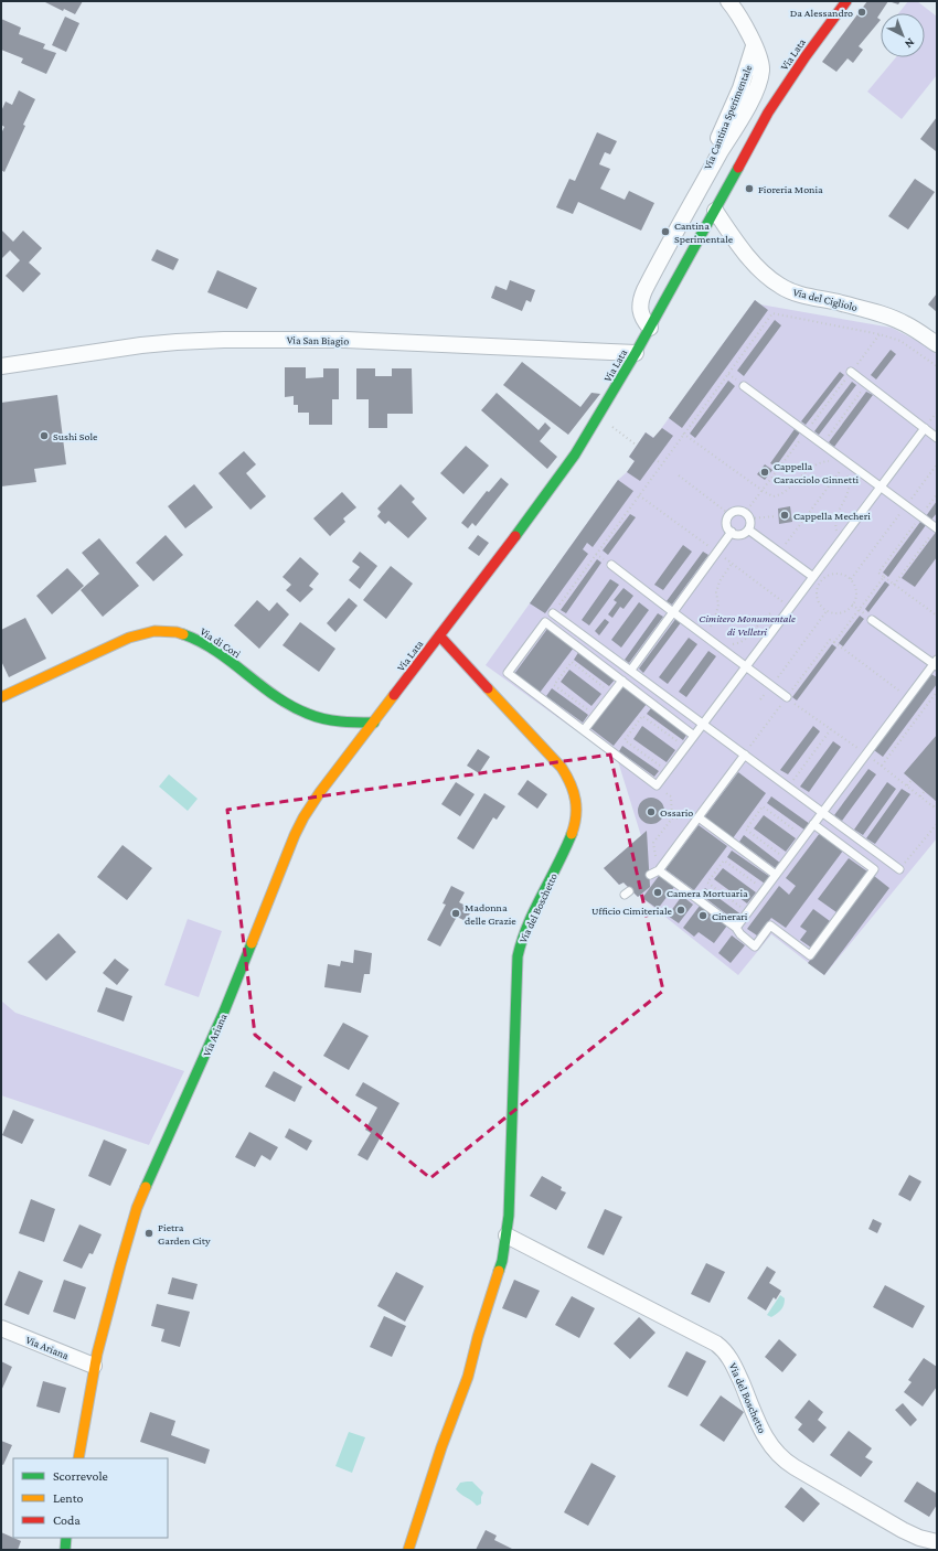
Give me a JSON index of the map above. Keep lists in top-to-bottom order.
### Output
{
  "streets": {
    "main road": [
      "Via Lata",
      "Via di Cori",
      "Via del Boschetto",
      "Via Ariana"
    ],
    "street": ["Via Cantina Sperimentale", "Via del Cigliolo", "Via San Biagio"]
  },
  "crossings": [
    ["Via Lata", "Via Cantina Sperimentale"],
    ["Via Lata", "Via del Cigliolo"],
    ["Via Lata", "Via San Biagio"],
    ["Via Lata", "Via di Cori"],
    ["Via Lata", "Via del Boschetto"],
    ["Via Lata", "Via Ariana"],
    ["Via di Cori", "Via Ariana"]
  ],
  "parks": ["Cimitero Monumentale di Velletri"],
  "places": [
    "Da Alessandro",
    "Fioreria Monia",
    "Cantina Sperimentale",
    "Sushi Sole",
    "Cappella Caracciolo Ginnetti",
    "Cappella Mecheri",
    "Ossario",
    "Camera Mortuaria",
    "Ufficio Cimiteriale",
    "Madonna delle Grazie",
    "Cinerari",
    "Pietra Garden City"
  ],
  "legend": ["Scorrevole", "Lento", "Coda"],
  "north": "bottom right"
}
